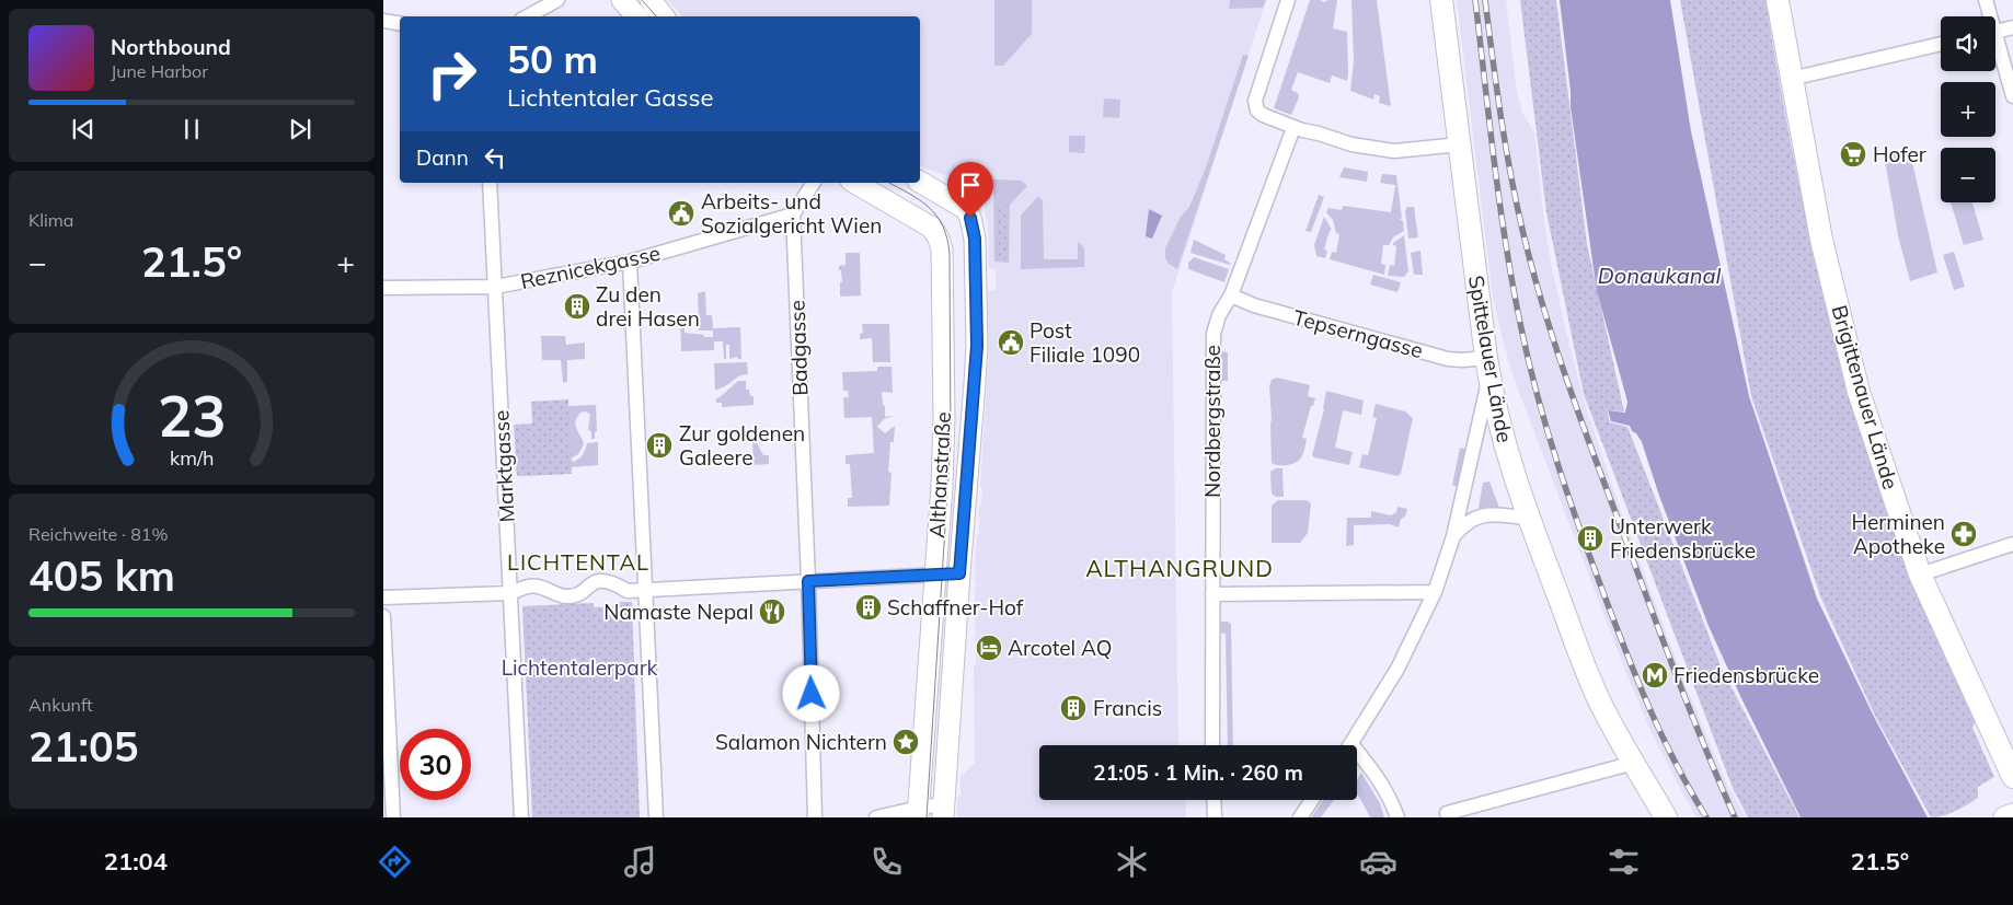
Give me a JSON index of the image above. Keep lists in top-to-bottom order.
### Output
{
  "streets": {
    "main road": ["Spittelauer Lände", "Brigittenauer Lände"],
    "street": [
      "Reznicekgasse",
      "Tepserngasse",
      "Badgasse",
      "Nordbergstraße",
      "Marktgasse",
      "Althanstraße"
    ]
  },
  "crossings": [
    ["Reznicekgasse", "Badgasse"],
    ["Reznicekgasse", "Marktgasse"],
    ["Tepserngasse", "Spittelauer Lände"],
    ["Tepserngasse", "Nordbergstraße"]
  ],
  "districts": ["LICHTENTAL", "ALTHANGRUND"],
  "water": ["Donaukanal"],
  "parks": ["Lichtentalerpark"],
  "places": {
    "supermarket": ["Hofer"],
    "public building": ["Arbeits- und Sozialgericht Wien", "Post Filiale 1090"],
    "building": [
      "Zu den drei Hasen",
      "Zur goldenen Galeere",
      "Unterwerk Friedensbrücke",
      "Schaffner-Hof",
      "Francis"
    ],
    "pharmacy": ["Herminen Apotheke"],
    "restaurant": ["Namaste Nepal"],
    "hotel": ["Arcotel AQ"],
    "metro station": ["Friedensbrücke"],
    "place": ["Salamon Nichtern"]
  },
  "page": {
    "map_buttons": ["+", "−"],
    "turn": ["50 m", "Lichtentaler Gasse"],
    "song": ["Northbound", "June Harbor"],
    "then": "Dann",
    "tile": [
      "Klima",
      ["Reichweite · 81%", "405 km"],
      ["Ankunft", "21:05"]
    ],
    "heat": ["−", "21.5°", "+"],
    "limit": "30",
    "trip": "21:05 · 1 Min. · 260 m",
    "tabs": ["21:04", "21.5°"],
    "gauge": ["23", "km/h"]
  }
}
